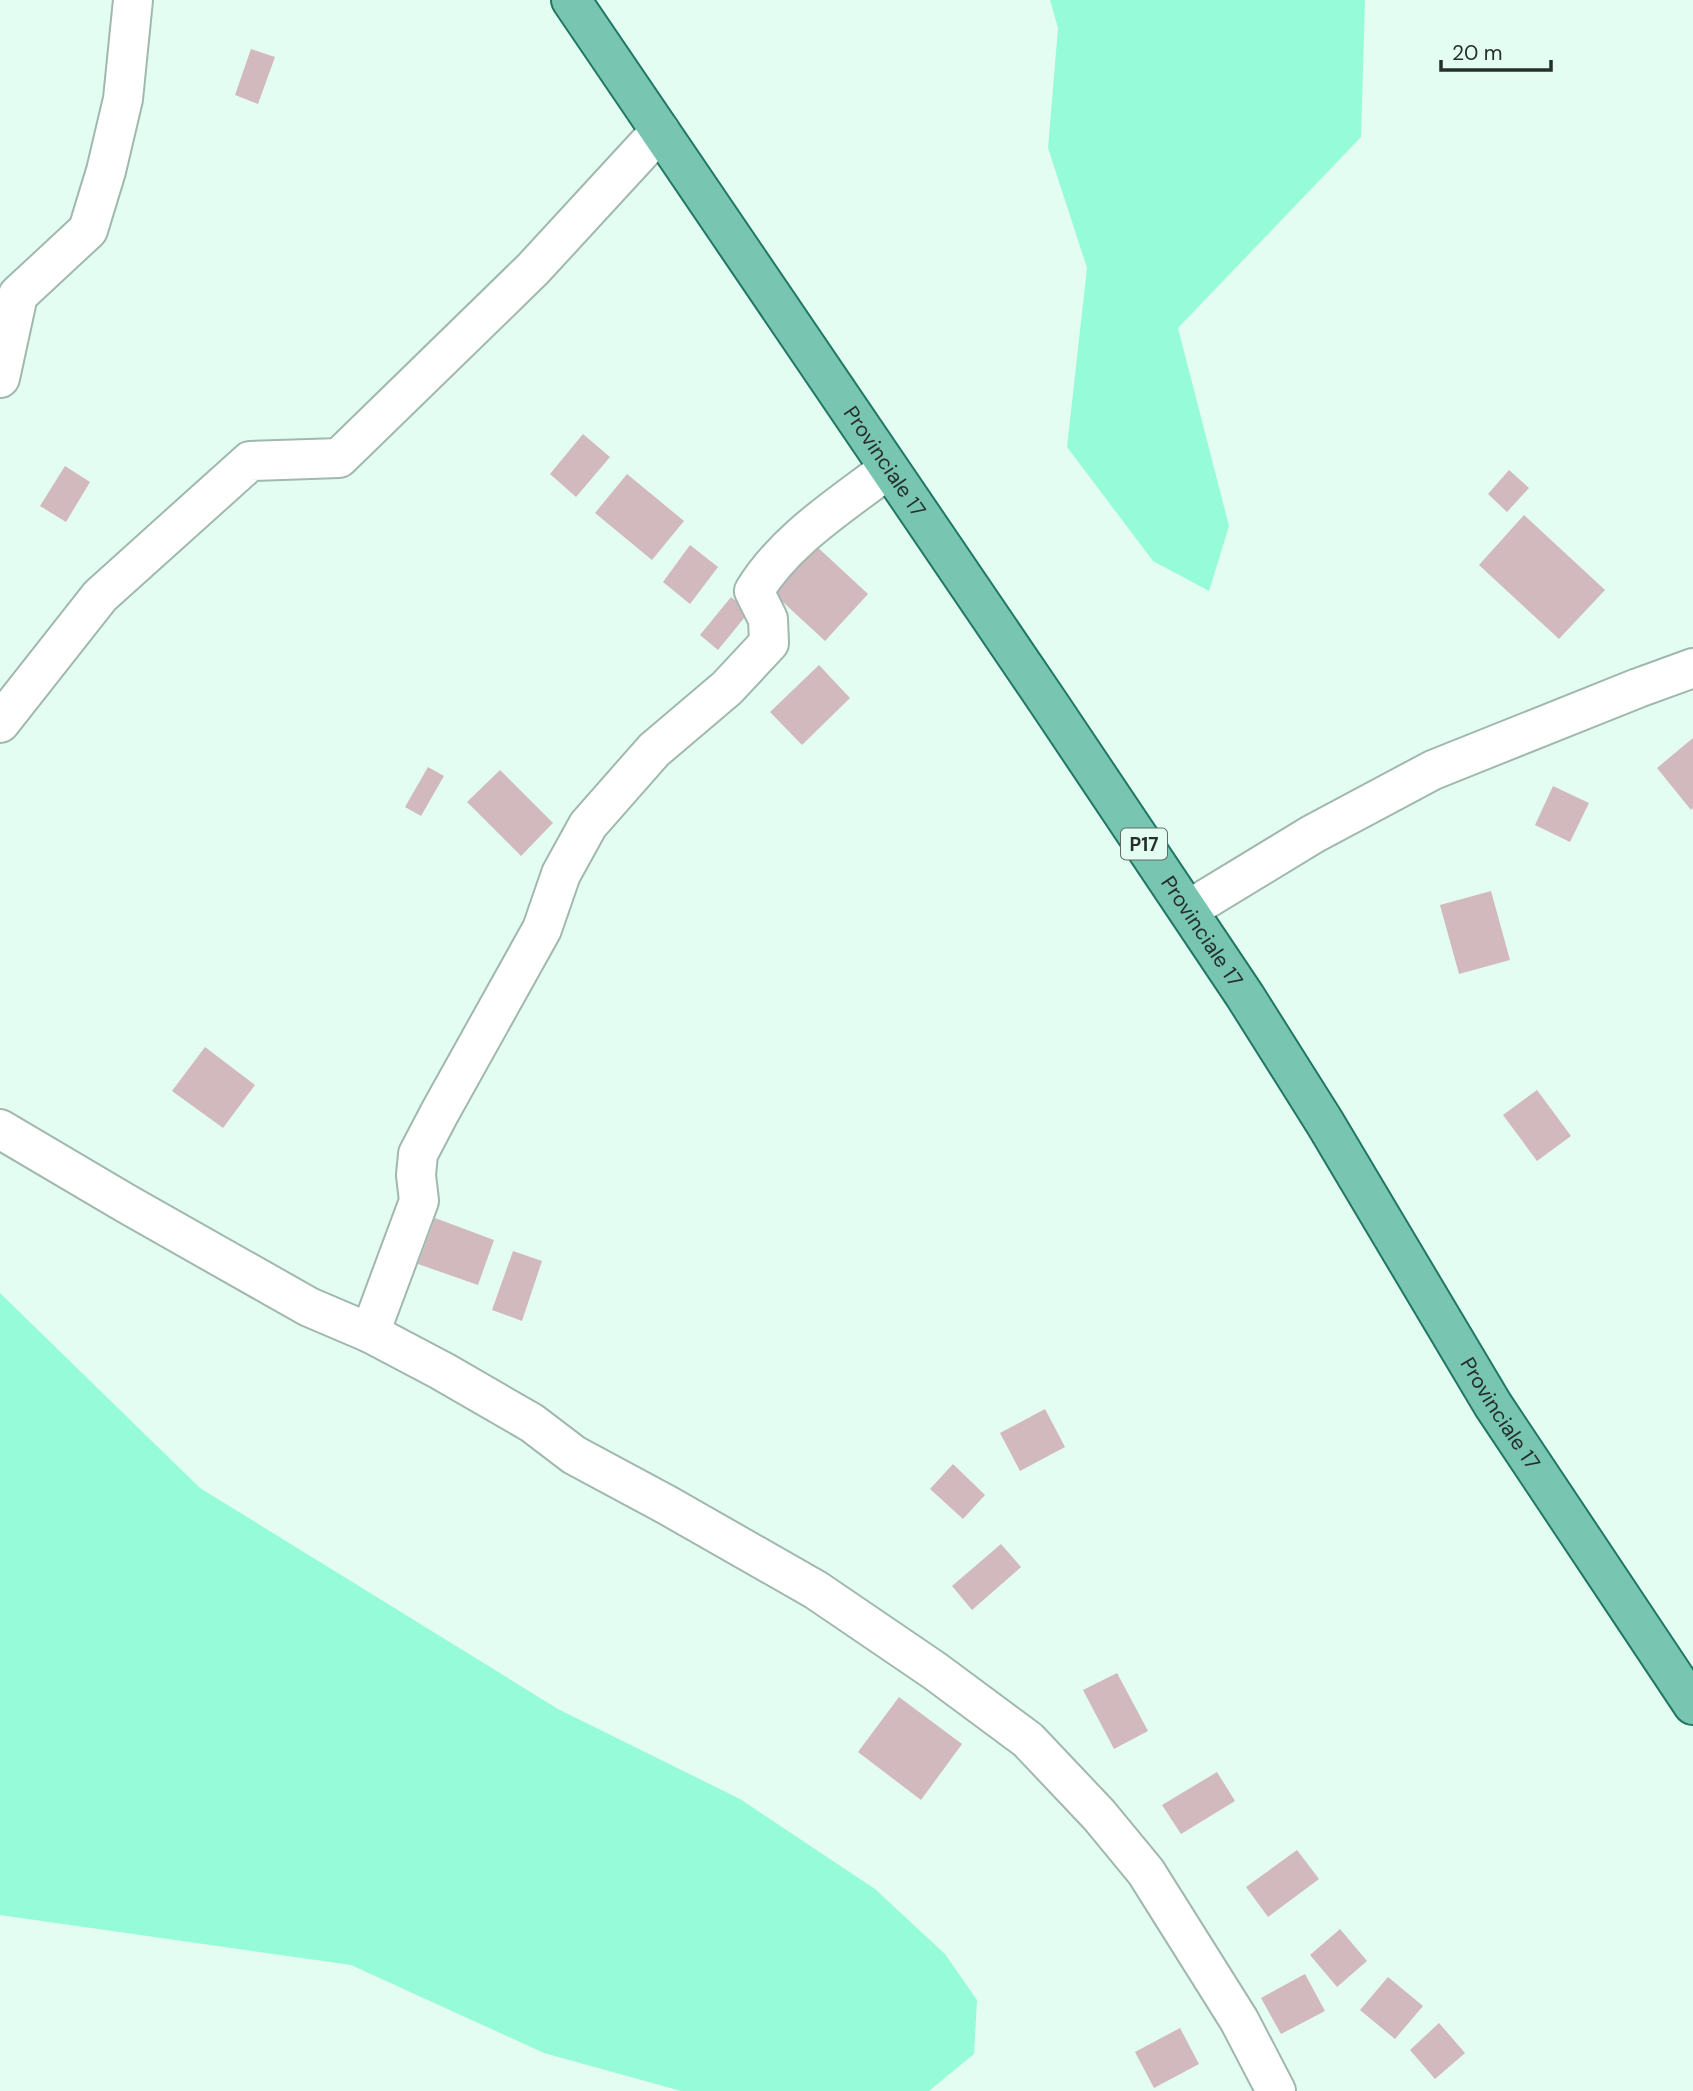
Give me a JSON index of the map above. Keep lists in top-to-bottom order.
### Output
{
  "streets": {
    "main road": ["Provinciale 17", "P17"]
  },
  "scale_bar": "20 m"
}
